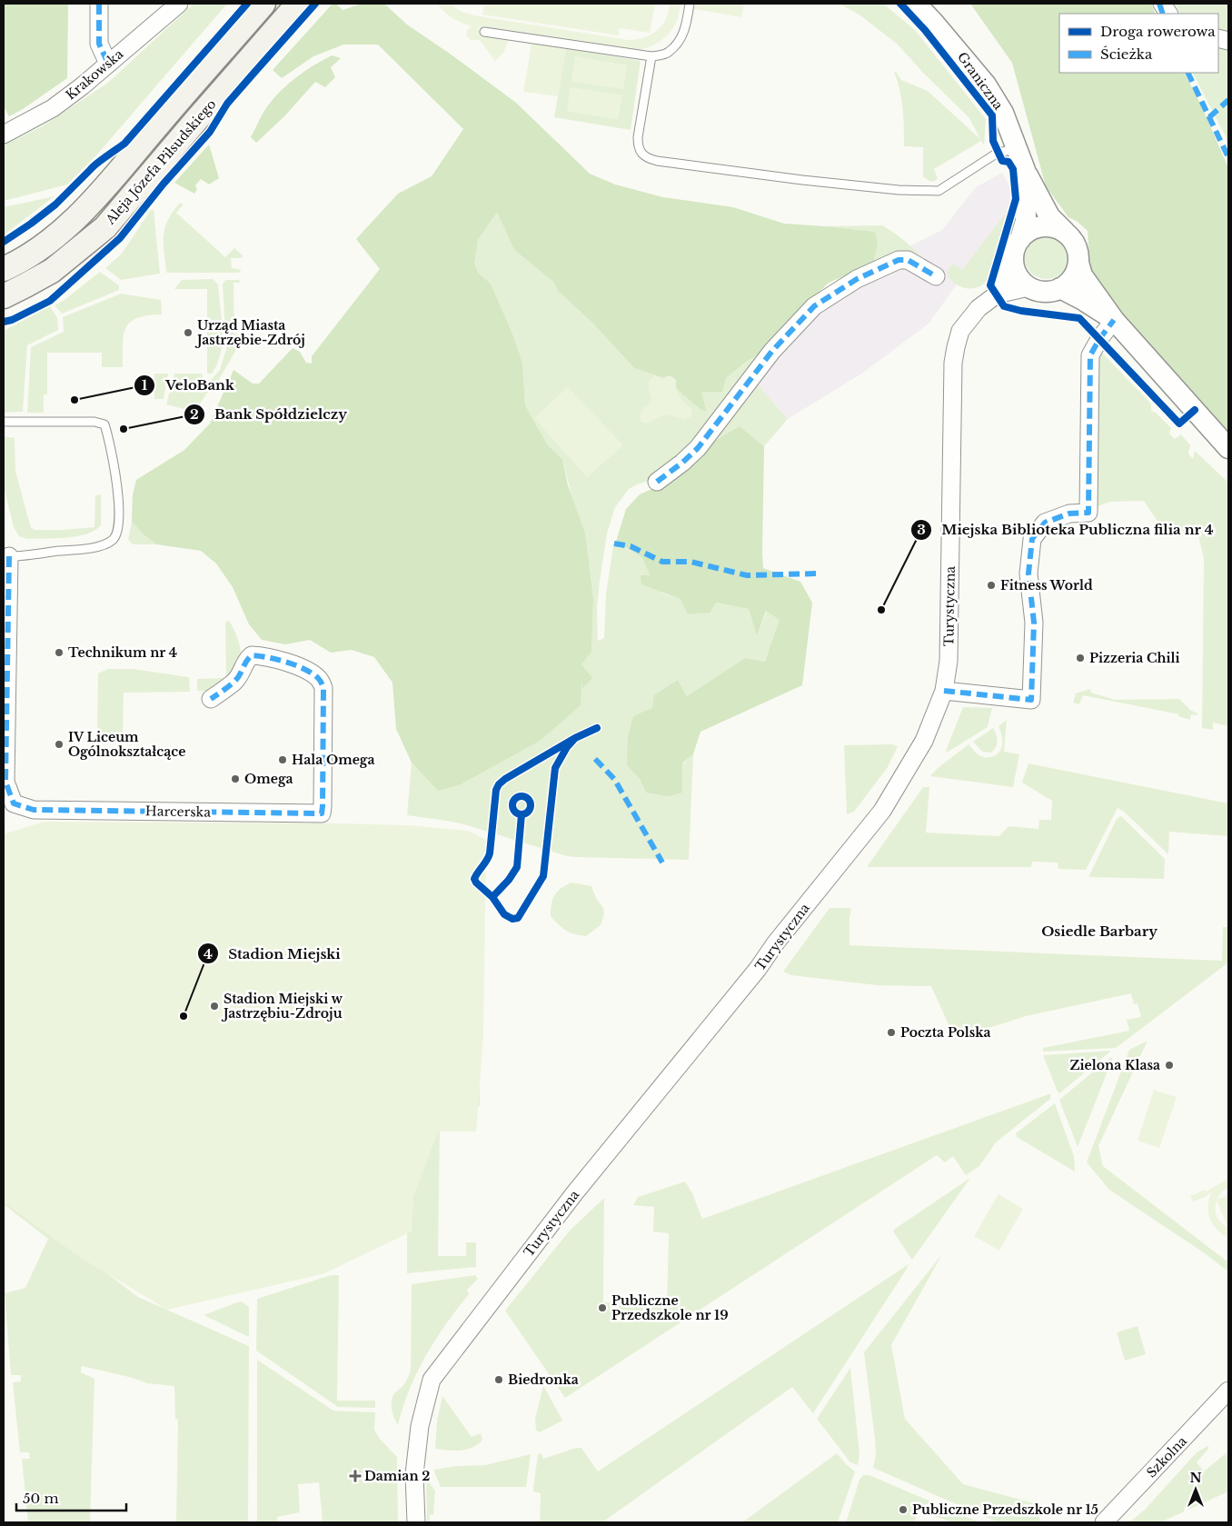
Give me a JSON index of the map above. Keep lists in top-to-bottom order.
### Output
{
  "streets": {
    "main road": ["Aleja Józefa Piłsudskiego"],
    "street": [
      "Krakowska",
      "Graniczna",
      "Turystyczna",
      "Harcerska",
      "Szkolna"
    ]
  },
  "crossings": [
    ["Graniczna", "Turystyczna"]
  ],
  "districts": ["Osiedle Barbary"],
  "places": {
    "other": [
      "Urząd Miasta Jastrzębie-Zdrój",
      "VeloBank",
      "Bank Spółdzielczy",
      "Fitness World",
      "Miejska Biblioteka Publiczna filia nr 4",
      "Technikum nr 4",
      "Pizzeria Chili",
      "IV Liceum Ogólnokształcące",
      "Hala Omega",
      "Omega",
      "Stadion Miejski w Jastrzębiu-Zdroju",
      "Stadion Miejski",
      "Poczta Polska",
      "Zielona Klasa",
      "Publiczne Przedszkole nr 19",
      "Biedronka",
      "Publiczne Przedszkole nr 15"
    ],
    "health": ["Damian 2"]
  },
  "legend": ["Droga rowerowa", "Ścieżka"],
  "scale_bar": "50 m",
  "north": "top"
}
